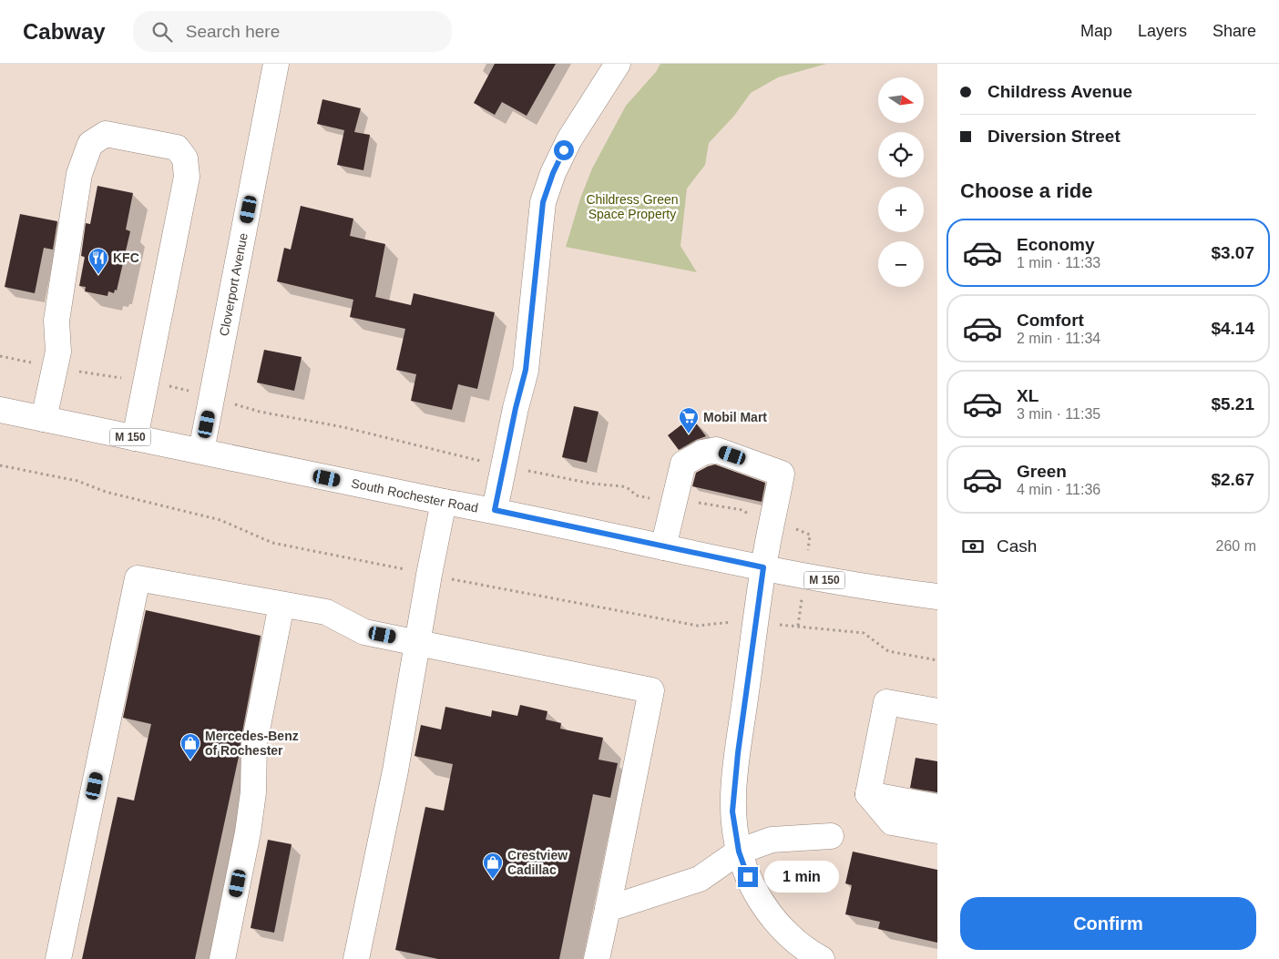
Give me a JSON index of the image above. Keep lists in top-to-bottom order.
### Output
{
  "streets": {
    "street": ["Cloverport Avenue", "M 150", "South Rochester Road"]
  },
  "crossings": [
    ["Cloverport Avenue", "South Rochester Road"]
  ],
  "parks": ["Childress Green Space Property"],
  "places": {
    "restaurant": ["KFC"],
    "supermarket": ["Mobil Mart"],
    "shop": ["Mercedes-Benz of Rochester", "Crestview Cadillac"]
  },
  "north": "right",
  "page": {
    "header": "Cabway",
    "search": "Search here",
    "nav": ["Map", "Layers", "Share"],
    "banner": ["Childress Avenue", "Diversion Street"],
    "map_buttons": ["+", "−"],
    "heading": "Choose a ride",
    "list": [
      {
        "name": "Economy",
        "note": "1 min · 11:33",
        "value": "$3.07"
      },
      {
        "name": "Comfort",
        "note": "2 min · 11:34",
        "value": "$4.14"
      },
      {
        "name": "XL",
        "note": "3 min · 11:35",
        "value": "$5.21"
      },
      {
        "name": "Green",
        "note": "4 min · 11:36",
        "value": "$2.67"
      }
    ],
    "pay": ["Cash", "260 m"],
    "bubble": "1 min",
    "buttons": "Confirm"
  }
}
